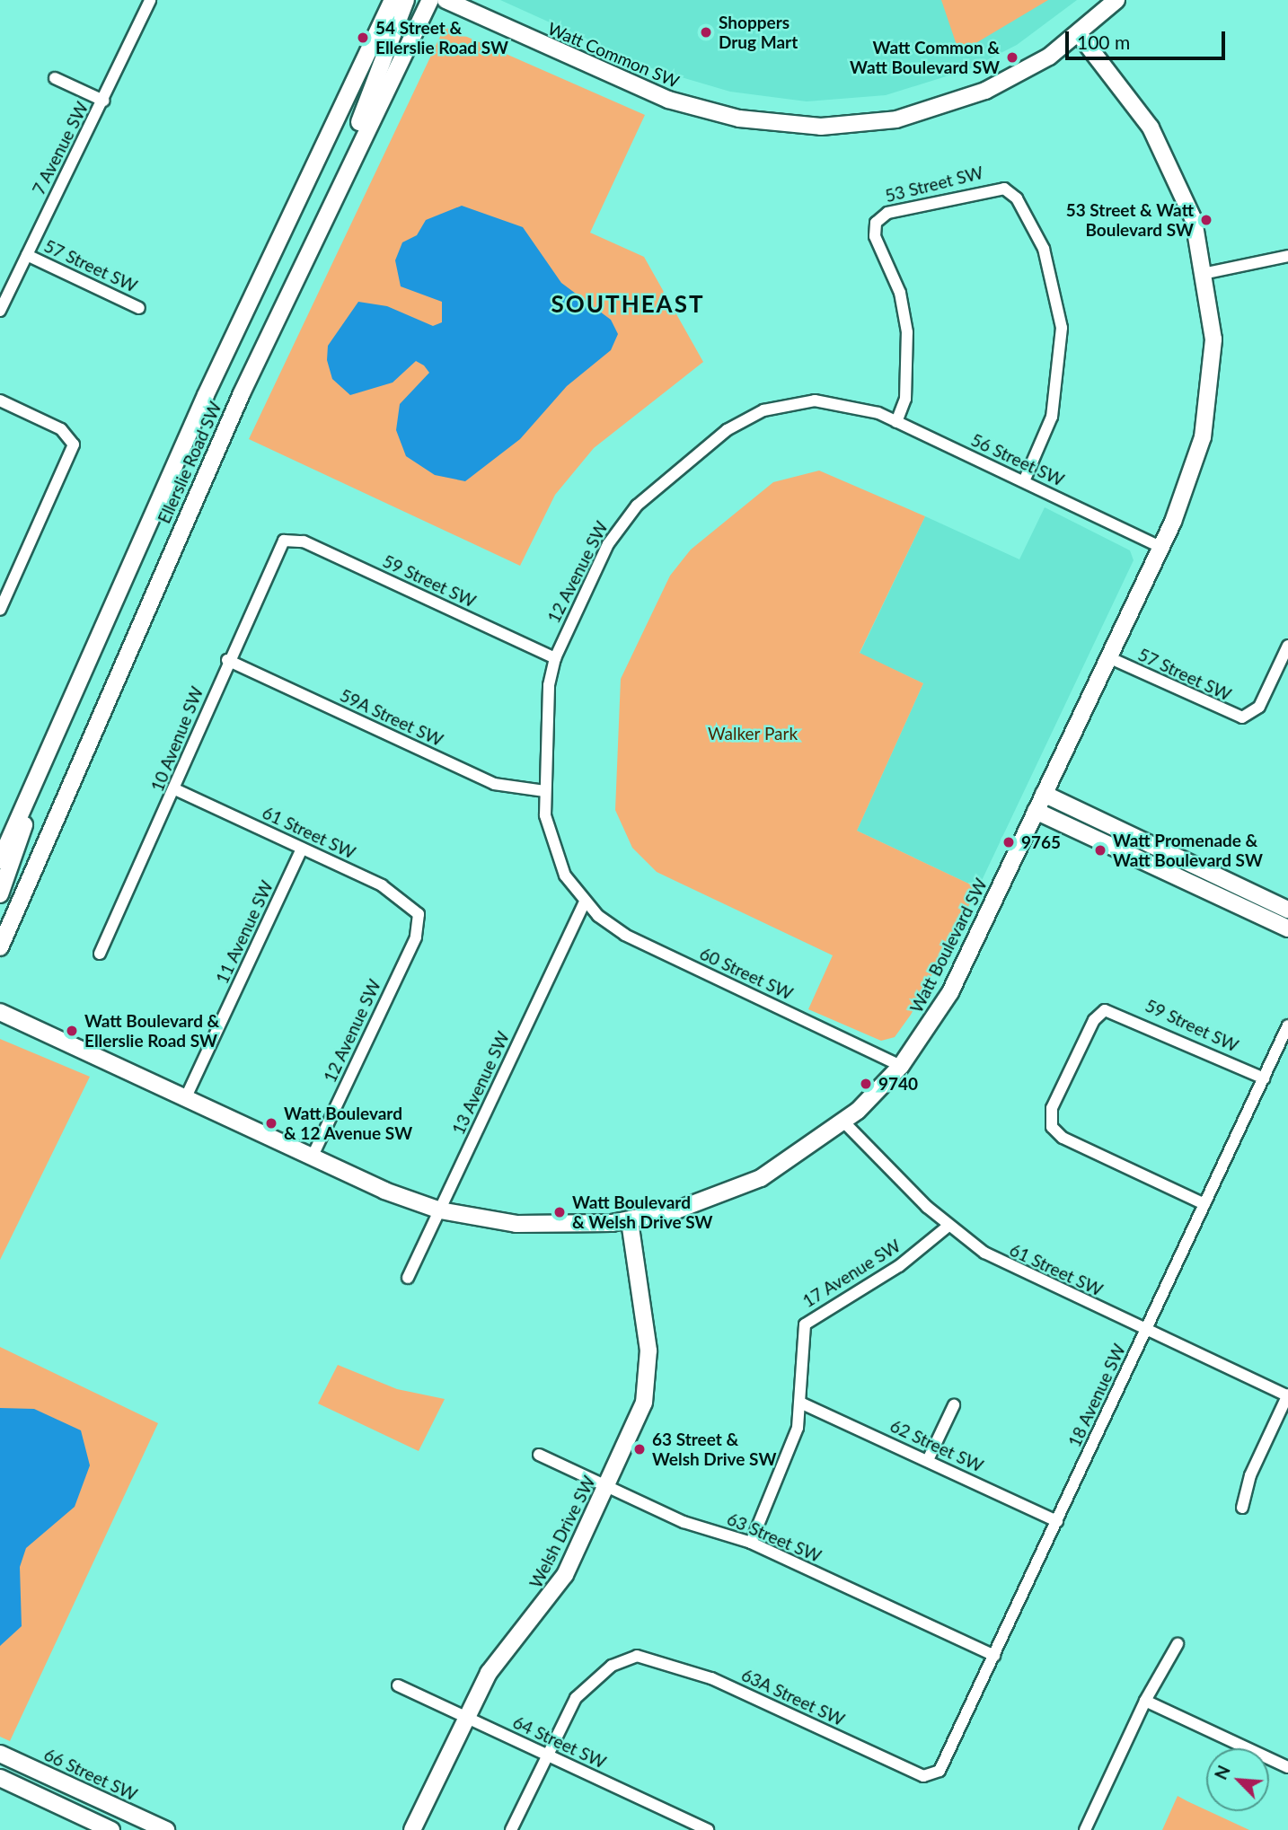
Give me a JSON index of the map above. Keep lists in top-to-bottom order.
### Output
{
  "streets": {
    "street": [
      "Watt Common SW",
      "7 Avenue SW",
      "53 Street SW",
      "57 Street SW",
      "56 Street SW",
      "Ellerslie Road SW",
      "12 Avenue SW",
      "59 Street SW",
      "59A Street SW",
      "10 Avenue SW",
      "61 Street SW",
      "11 Avenue SW",
      "Watt Boulevard SW",
      "60 Street SW",
      "13 Avenue SW",
      "17 Avenue SW",
      "18 Avenue SW",
      "62 Street SW",
      "Welsh Drive SW",
      "63 Street SW",
      "63A Street SW",
      "64 Street SW",
      "66 Street SW"
    ]
  },
  "crossings": [
    ["Watt Common SW", "Watt Boulevard SW"],
    ["7 Avenue SW", "57 Street SW"],
    ["53 Street SW", "56 Street SW"],
    ["57 Street SW", "Watt Boulevard SW"],
    ["56 Street SW", "12 Avenue SW"],
    ["56 Street SW", "Watt Boulevard SW"],
    ["12 Avenue SW", "59 Street SW"],
    ["12 Avenue SW", "59A Street SW"],
    ["12 Avenue SW", "61 Street SW"],
    ["12 Avenue SW", "Watt Boulevard SW"],
    ["12 Avenue SW", "60 Street SW"],
    ["12 Avenue SW", "13 Avenue SW"],
    ["59 Street SW", "10 Avenue SW"],
    ["59 Street SW", "18 Avenue SW"],
    ["59A Street SW", "10 Avenue SW"],
    ["10 Avenue SW", "61 Street SW"],
    ["61 Street SW", "11 Avenue SW"],
    ["61 Street SW", "Watt Boulevard SW"],
    ["61 Street SW", "17 Avenue SW"],
    ["61 Street SW", "18 Avenue SW"],
    ["11 Avenue SW", "Watt Boulevard SW"],
    ["Watt Boulevard SW", "60 Street SW"],
    ["Watt Boulevard SW", "13 Avenue SW"],
    ["Watt Boulevard SW", "Welsh Drive SW"],
    ["60 Street SW", "13 Avenue SW"],
    ["17 Avenue SW", "62 Street SW"],
    ["17 Avenue SW", "63 Street SW"],
    ["18 Avenue SW", "62 Street SW"],
    ["18 Avenue SW", "63 Street SW"],
    ["18 Avenue SW", "63A Street SW"],
    ["Welsh Drive SW", "63 Street SW"],
    ["Welsh Drive SW", "64 Street SW"],
    ["63A Street SW", "64 Street SW"]
  ],
  "districts": ["SOUTHEAST"],
  "parks": ["Walker Park"],
  "places": [
    "Shoppers Drug Mart",
    "54 Street & Ellerslie Road SW",
    "Watt Common & Watt Boulevard SW",
    "53 Street & Watt Boulevard SW",
    "9765",
    "Watt Promenade & Watt Boulevard SW",
    "Watt Boulevard & Ellerslie Road SW",
    "9740",
    "Watt Boulevard & 12 Avenue SW",
    "Watt Boulevard & Welsh Drive SW",
    "63 Street & Welsh Drive SW"
  ],
  "scale_bar": "100 m",
  "north": "top left"
}
